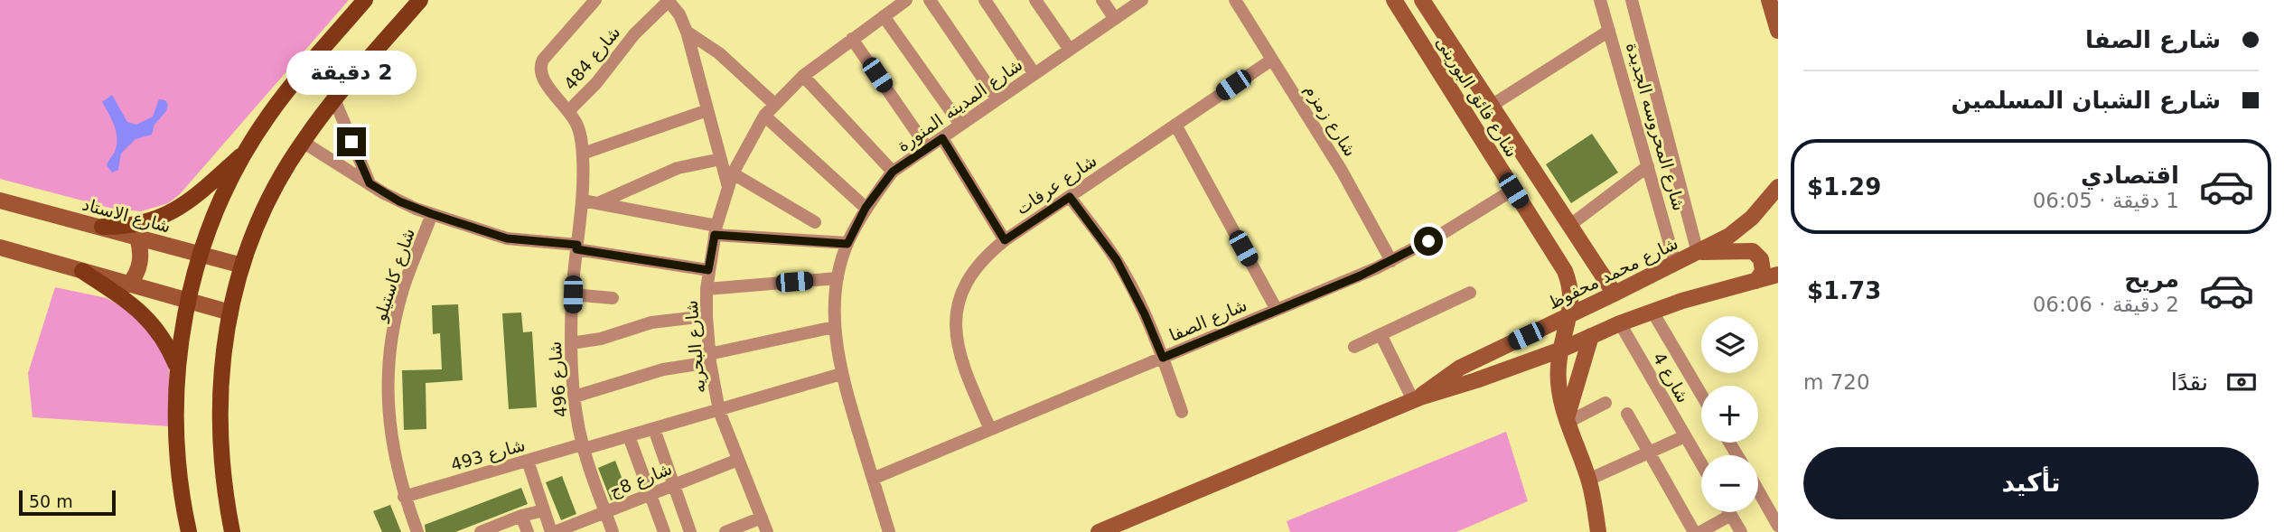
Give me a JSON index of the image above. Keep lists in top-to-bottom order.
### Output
{
  "streets": {
    "street": [
      "شارع 484",
      "شارع فائق البورينى",
      "شارع المدينه المنورة",
      "شارع زمزم",
      "شارع المحروسه الجديدة",
      "شارع عرفات",
      "شارع الاستاد",
      "شارع محمد محفوظ",
      "شارع كاستيلو",
      "شارع الصفا",
      "شارع البحريه",
      "شارع 4",
      "شارع 496",
      "شارع 493",
      "شارع 8ج"
    ]
  },
  "crossings": [
    ["شارع 484", "شارع 496"],
    ["شارع فائق البورينى", "شارع محمد محفوظ"],
    ["شارع فائق البورينى", "شارع الصفا"],
    ["شارع المدينه المنورة", "شارع الصفا"],
    ["شارع المدينه المنورة", "شارع 493"],
    ["شارع زمزم", "شارع عرفات"],
    ["شارع زمزم", "شارع الصفا"],
    ["شارع المحروسه الجديدة", "شارع محمد محفوظ"],
    ["شارع عرفات", "شارع الصفا"],
    ["شارع محمد محفوظ", "شارع 4"],
    ["شارع كاستيلو", "شارع 493"],
    ["شارع البحريه", "شارع 493"],
    ["شارع البحريه", "شارع 8ج"],
    ["شارع 496", "شارع 493"],
    ["شارع 496", "شارع 8ج"]
  ],
  "scale_bar": "50 m",
  "page": {
    "banner": ["شارع الصفا", "شارع الشبان المسلمين"],
    "bubble": "2 دقيقة",
    "list": [
      {
        "name": "اقتصادي",
        "note": "1 دقيقة · 06:05",
        "value": "$1.29"
      },
      {
        "name": "مريح",
        "note": "2 دقيقة · 06:06",
        "value": "$1.73"
      }
    ],
    "map_buttons": ["+", "−"],
    "pay": ["نقدًا", "720 m"],
    "buttons": "تأكيد",
    "scale": "50 m"
  }
}
